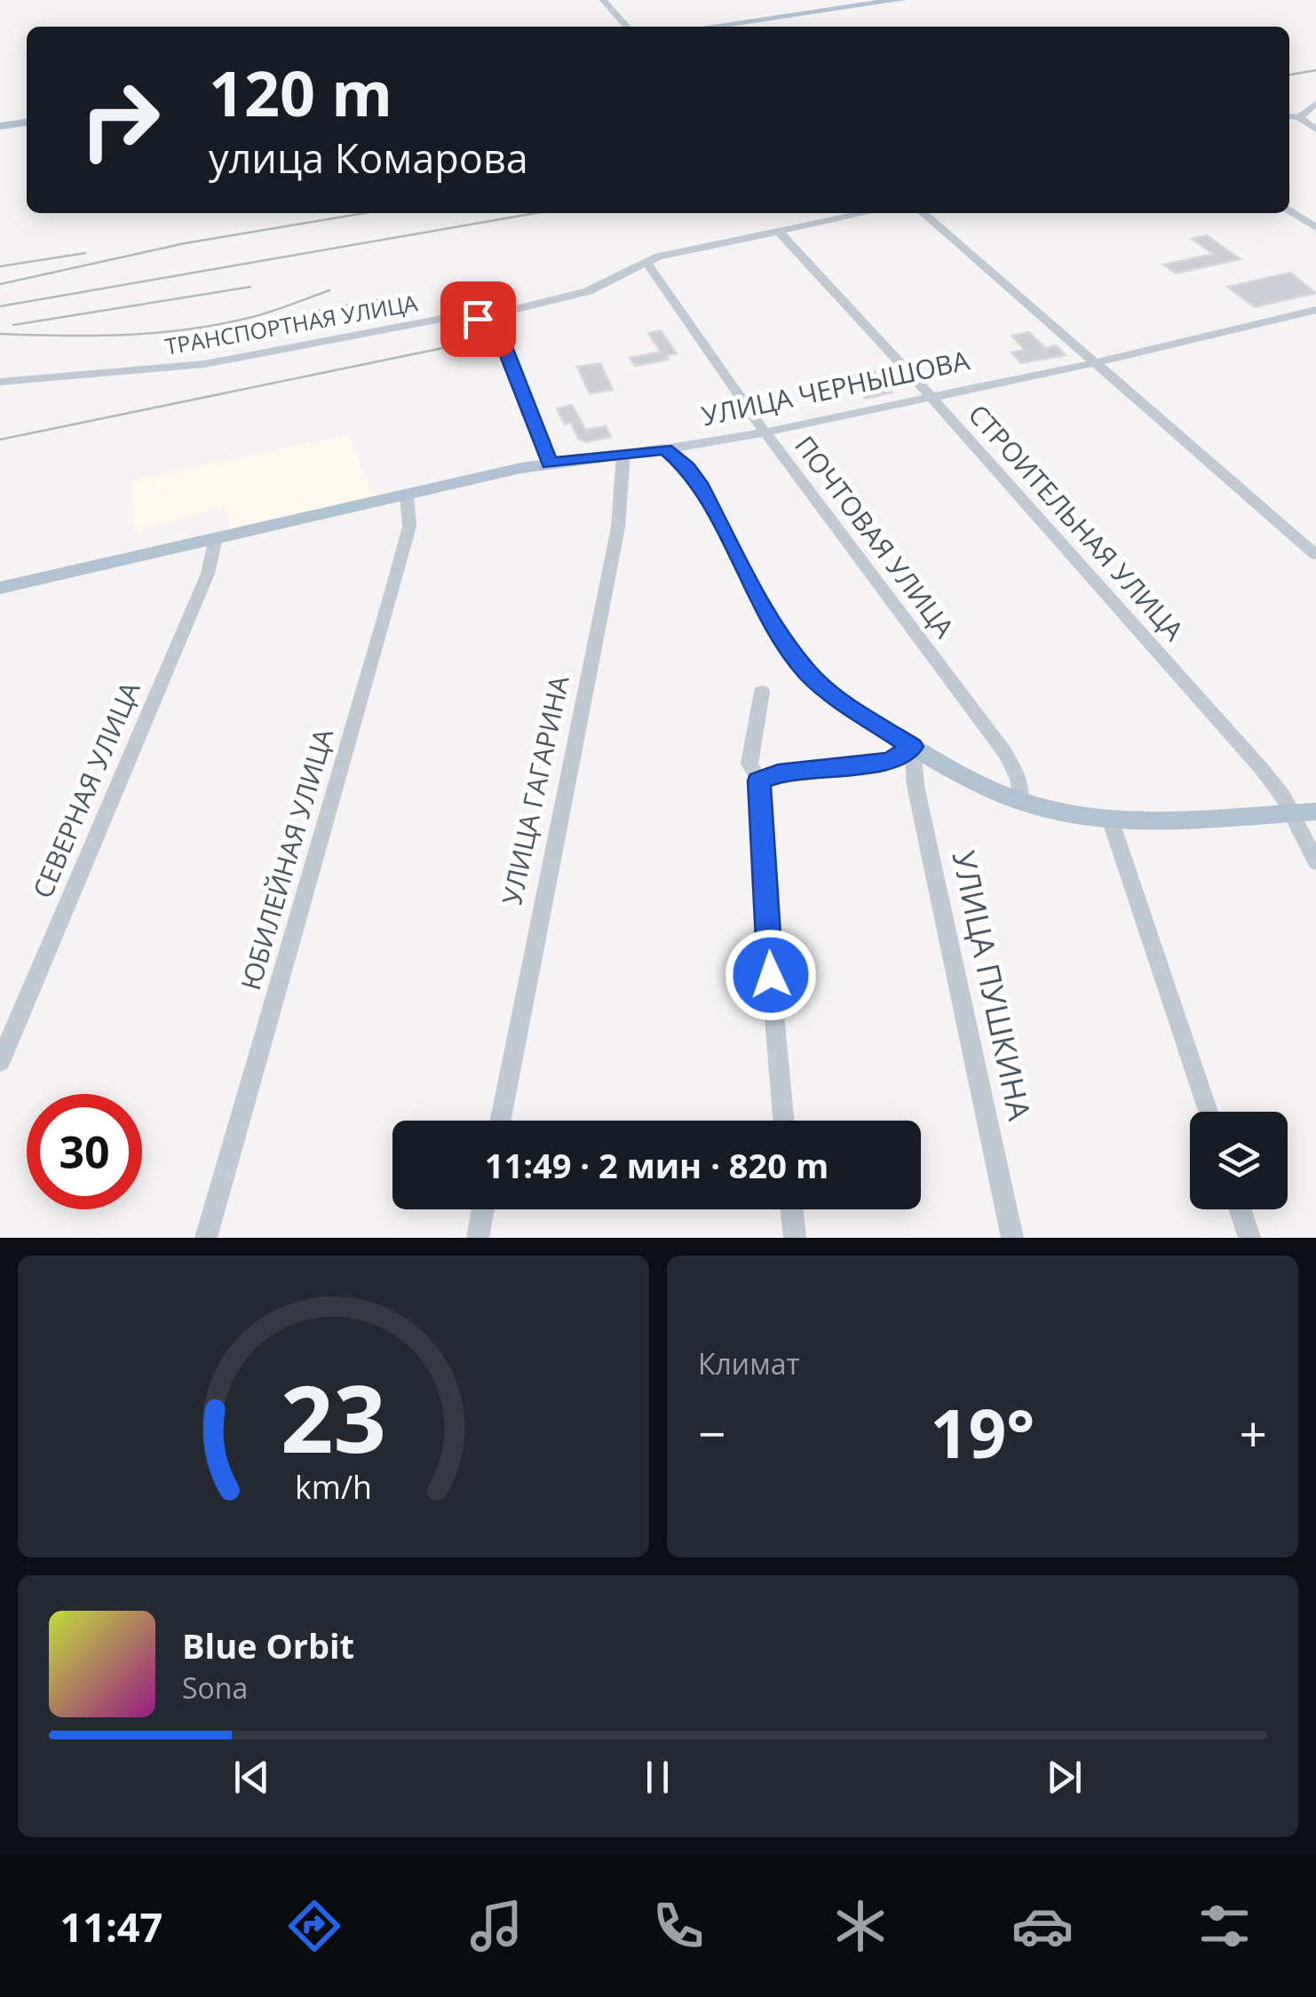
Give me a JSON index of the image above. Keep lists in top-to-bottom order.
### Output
{
  "streets": {
    "main road": ["УЛИЦА ЧЕРНЫШОВА"],
    "street": [
      "ТРАНСПОРТНАЯ УЛИЦА",
      "СТРОИТЕЛЬНАЯ УЛИЦА",
      "ПОЧТОВАЯ УЛИЦА",
      "СЕВЕРНАЯ УЛИЦА",
      "УЛИЦА ГАГАРИНА",
      "ЮБИЛЕЙНАЯ УЛИЦА",
      "УЛИЦА ПУШКИНА"
    ]
  },
  "crossings": [
    ["ТРАНСПОРТНАЯ УЛИЦА", "СТРОИТЕЛЬНАЯ УЛИЦА"],
    ["ТРАНСПОРТНАЯ УЛИЦА", "ПОЧТОВАЯ УЛИЦА"],
    ["УЛИЦА ЧЕРНЫШОВА", "СТРОИТЕЛЬНАЯ УЛИЦА"],
    ["УЛИЦА ЧЕРНЫШОВА", "ПОЧТОВАЯ УЛИЦА"],
    ["УЛИЦА ЧЕРНЫШОВА", "СЕВЕРНАЯ УЛИЦА"],
    ["УЛИЦА ЧЕРНЫШОВА", "УЛИЦА ГАГАРИНА"],
    ["УЛИЦА ЧЕРНЫШОВА", "ЮБИЛЕЙНАЯ УЛИЦА"]
  ],
  "page": {
    "turn": ["120 m", "улица Комарова"],
    "limit": "30",
    "trip": "11:49 · 2 мин · 820 m",
    "tile": "Климат",
    "heat": ["−", "19°", "+"],
    "song": ["Blue Orbit", "Sona"],
    "tabs": "11:47",
    "gauge": ["23", "km/h"]
  }
}
